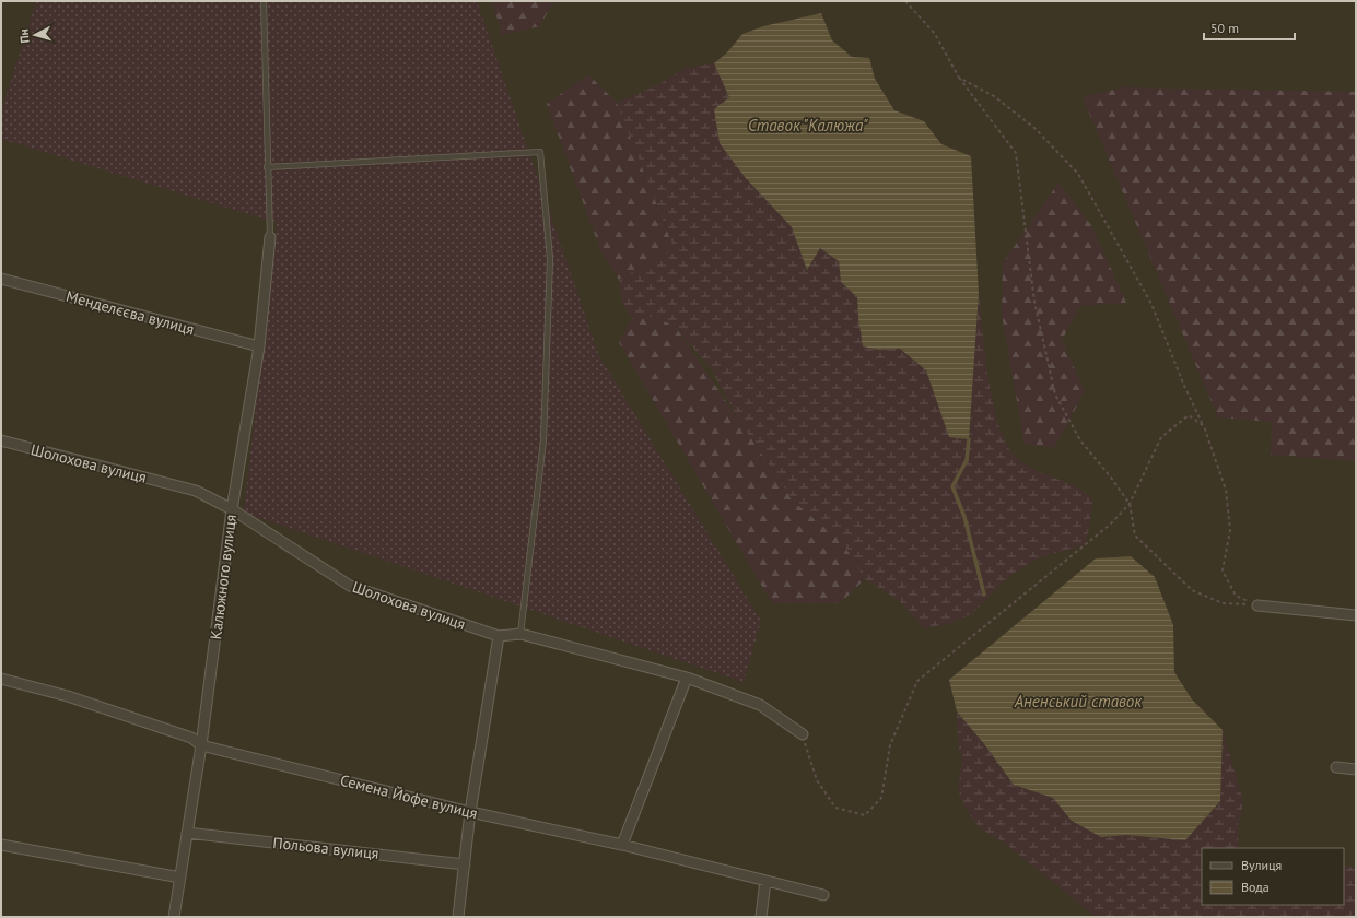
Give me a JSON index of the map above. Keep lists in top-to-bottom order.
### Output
{
  "streets": {
    "street": [
      "Менделєєва вулиця",
      "Шолохова вулиця",
      "Калюжного вулиця",
      "Семена Йофе вулиця",
      "Польова вулиця"
    ]
  },
  "crossings": [
    ["Менделєєва вулиця", "Калюжного вулиця"],
    ["Шолохова вулиця", "Калюжного вулиця"],
    ["Калюжного вулиця", "Семена Йофе вулиця"],
    ["Калюжного вулиця", "Польова вулиця"]
  ],
  "water": ["Ставок \"Калюжа\"", "Аненський ставок"],
  "legend": ["Вулиця", "Вода"],
  "scale_bar": "50 m",
  "north": "left"
}
